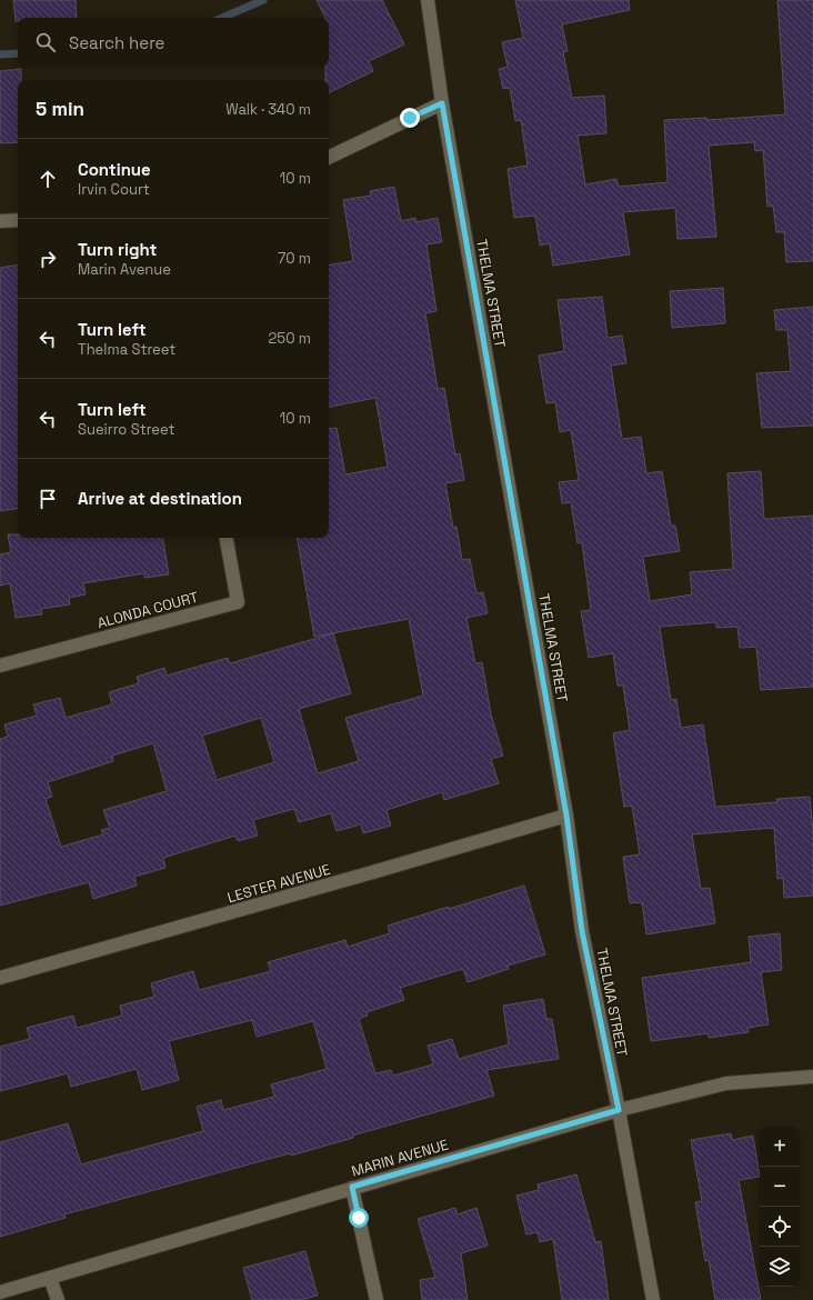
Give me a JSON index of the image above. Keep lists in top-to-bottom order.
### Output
{
  "streets": {
    "street": [
      "THELMA STREET",
      "ALONDA COURT",
      "LESTER AVENUE",
      "MARIN AVENUE"
    ]
  },
  "crossings": [
    ["THELMA STREET", "LESTER AVENUE"],
    ["THELMA STREET", "MARIN AVENUE"]
  ],
  "page": {
    "search": "Search here",
    "heading": ["5 min", "Walk · 340 m"],
    "list": [
      ["Continue", "Irvin Court", "10 m"],
      ["Turn right", "Marin Avenue", "70 m"],
      ["Turn left", "Thelma Street", "250 m"],
      ["Turn left", "Sueirro Street", "10 m"],
      "Arrive at destination"
    ],
    "map_buttons": ["+", "−"]
  }
}
